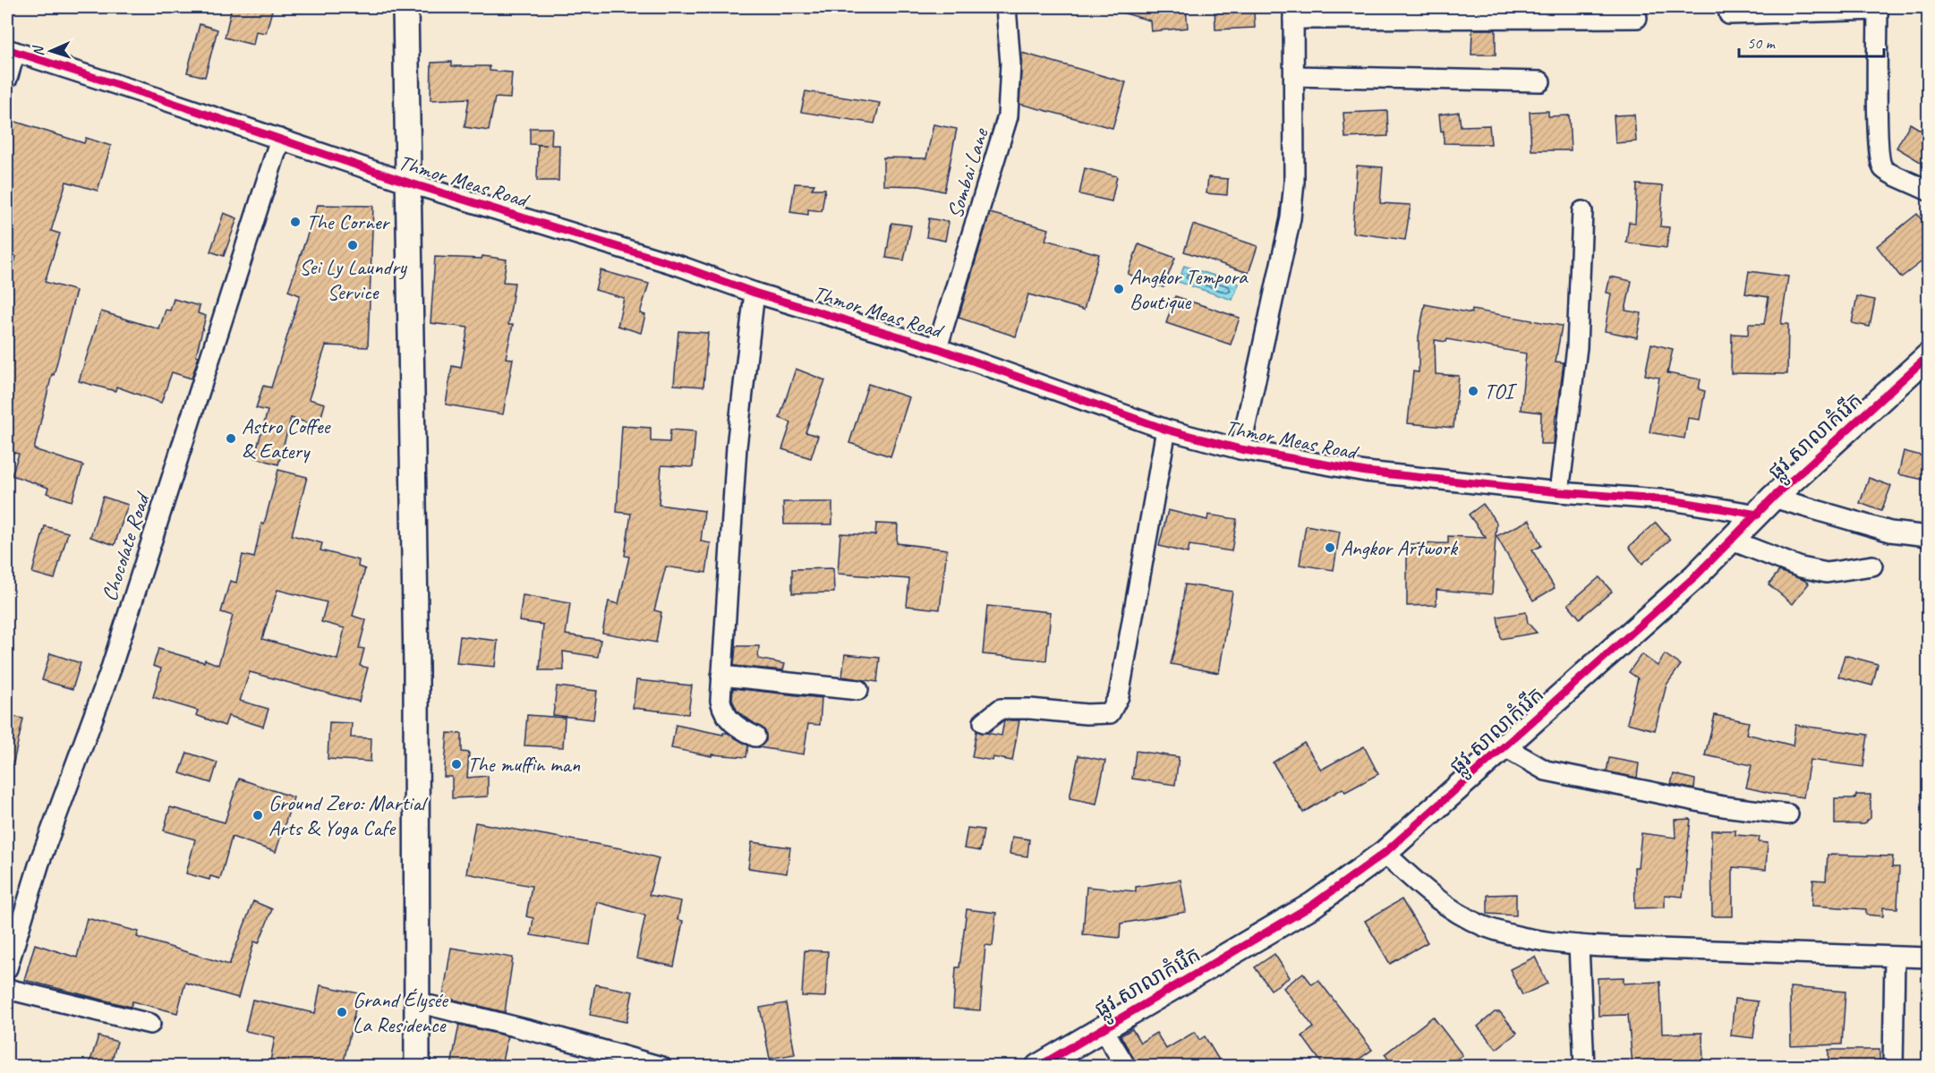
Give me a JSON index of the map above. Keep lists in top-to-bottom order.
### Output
{
  "streets": {
    "street": [
      "Sombai Lane",
      "Thmor Meas Road",
      "ផ្លូវ សាលាកំរើក",
      "Chocolate Road"
    ]
  },
  "crossings": [
    ["Sombai Lane", "Thmor Meas Road"],
    ["Thmor Meas Road", "ផ្លូវ សាលាកំរើក"],
    ["Thmor Meas Road", "Chocolate Road"]
  ],
  "places": [
    "The Corner",
    "Sei Ly Laundry Service",
    "Angkor Tempora Boutique",
    "TOI",
    "Astro Coffee & Eatery",
    "Angkor Artwork",
    "The muffin man",
    "Ground Zero: Martial Arts & Yoga Cafe",
    "Grand Élysée La Residence"
  ],
  "scale_bar": "50 m",
  "north": "left"
}
